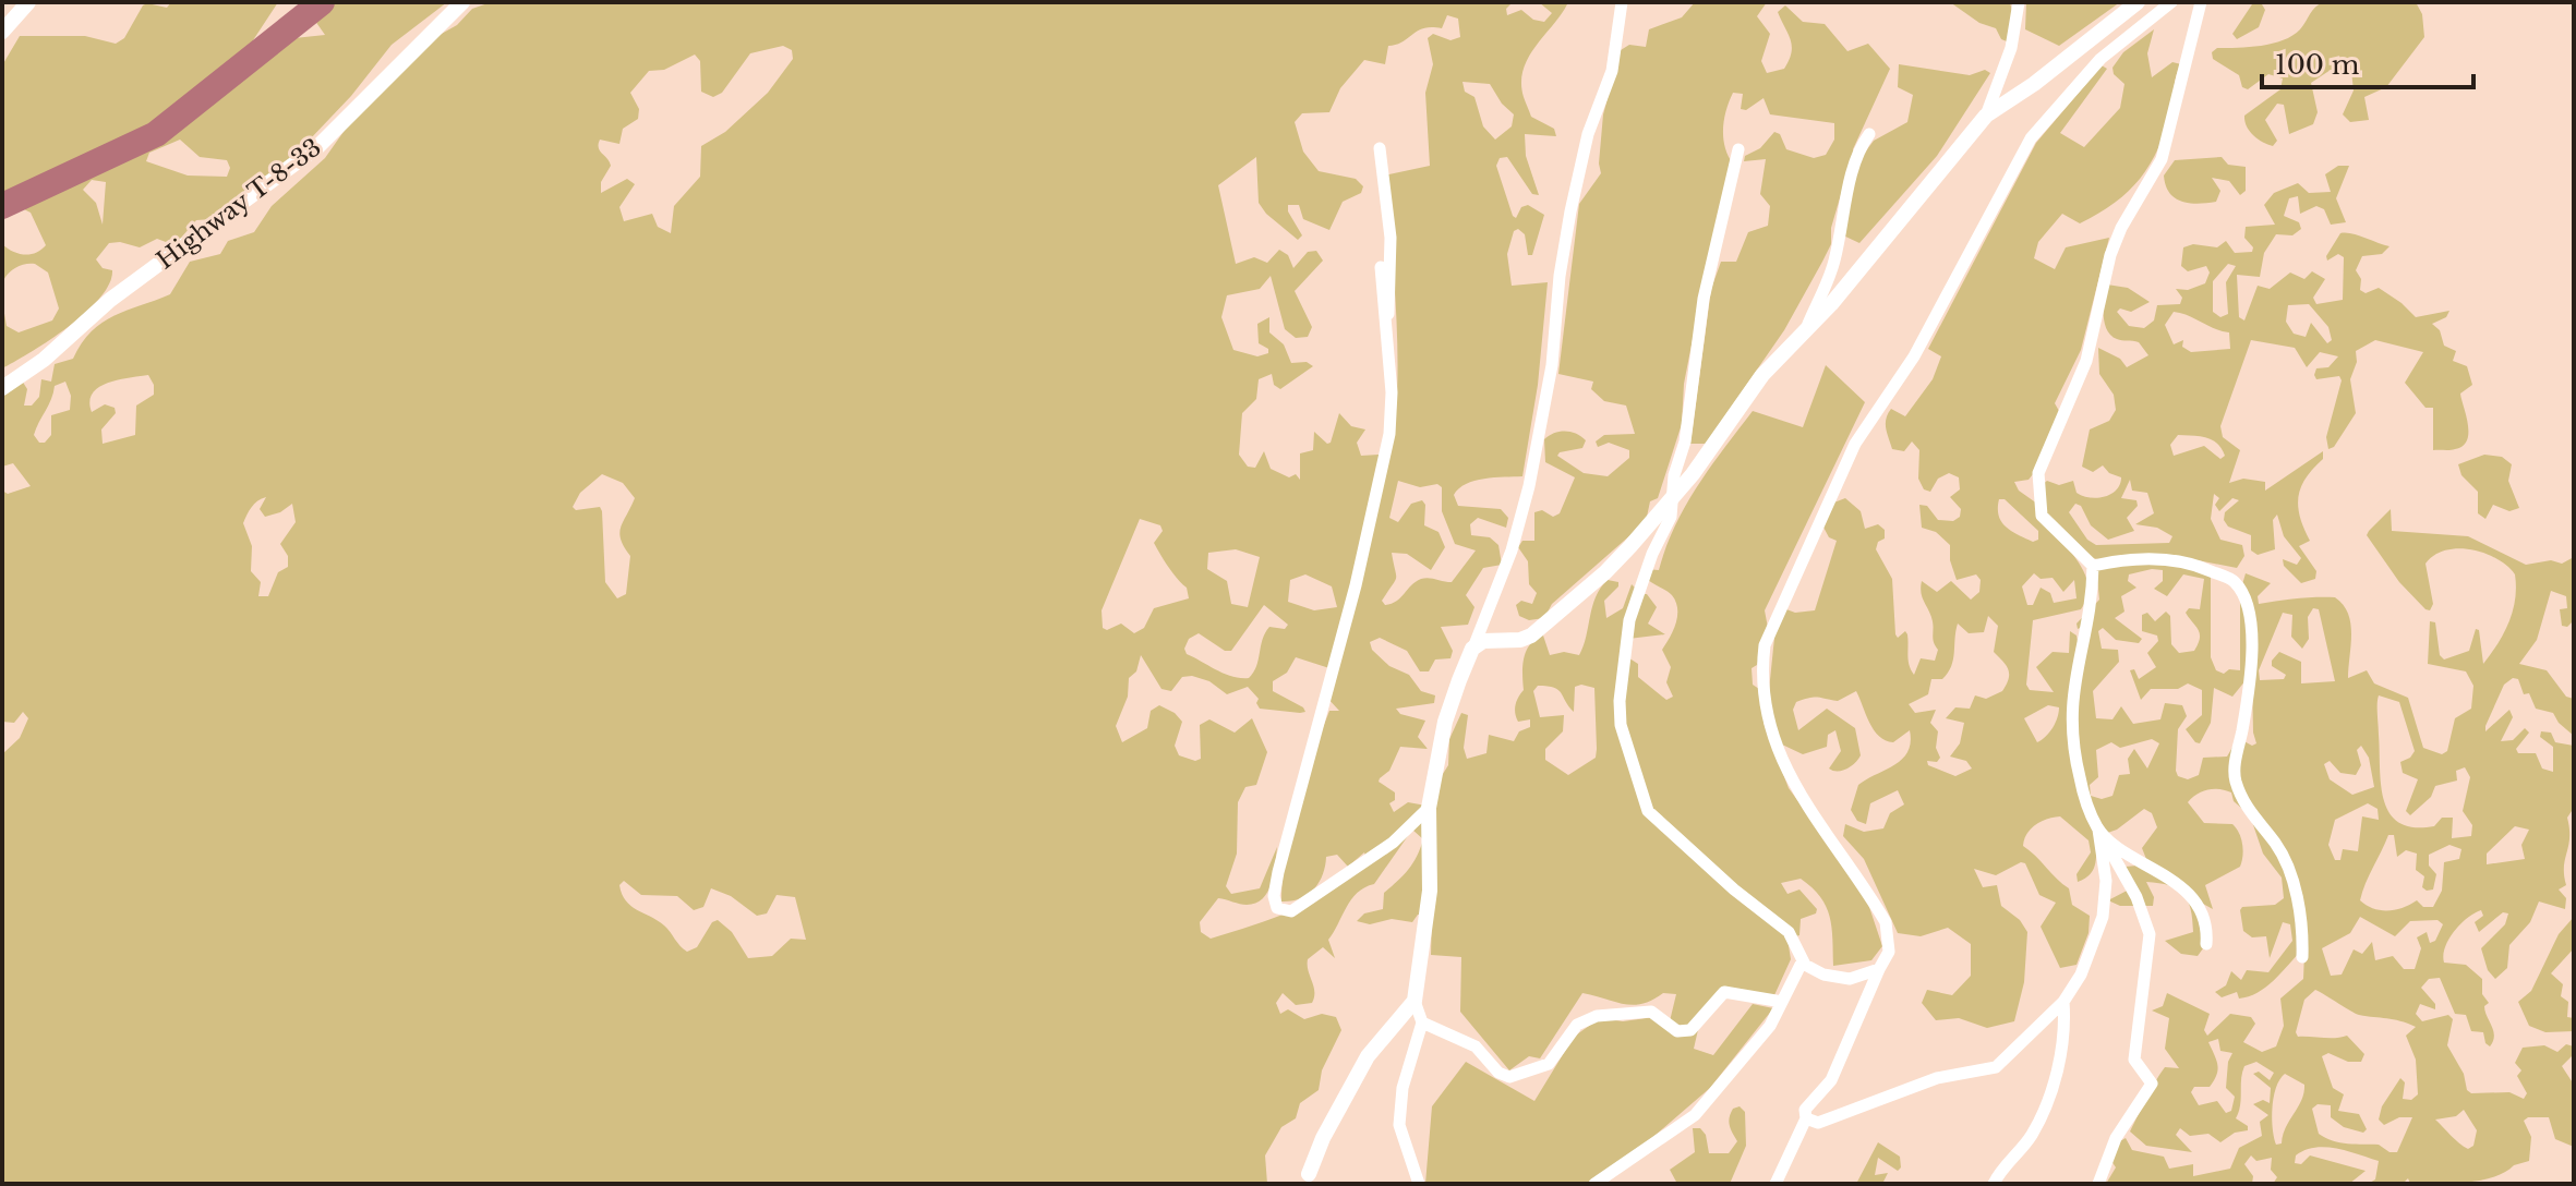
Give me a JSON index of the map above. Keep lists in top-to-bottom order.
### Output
{
  "streets": {
    "street": ["Highway T-8-33"]
  },
  "scale_bar": "100 m"
}
